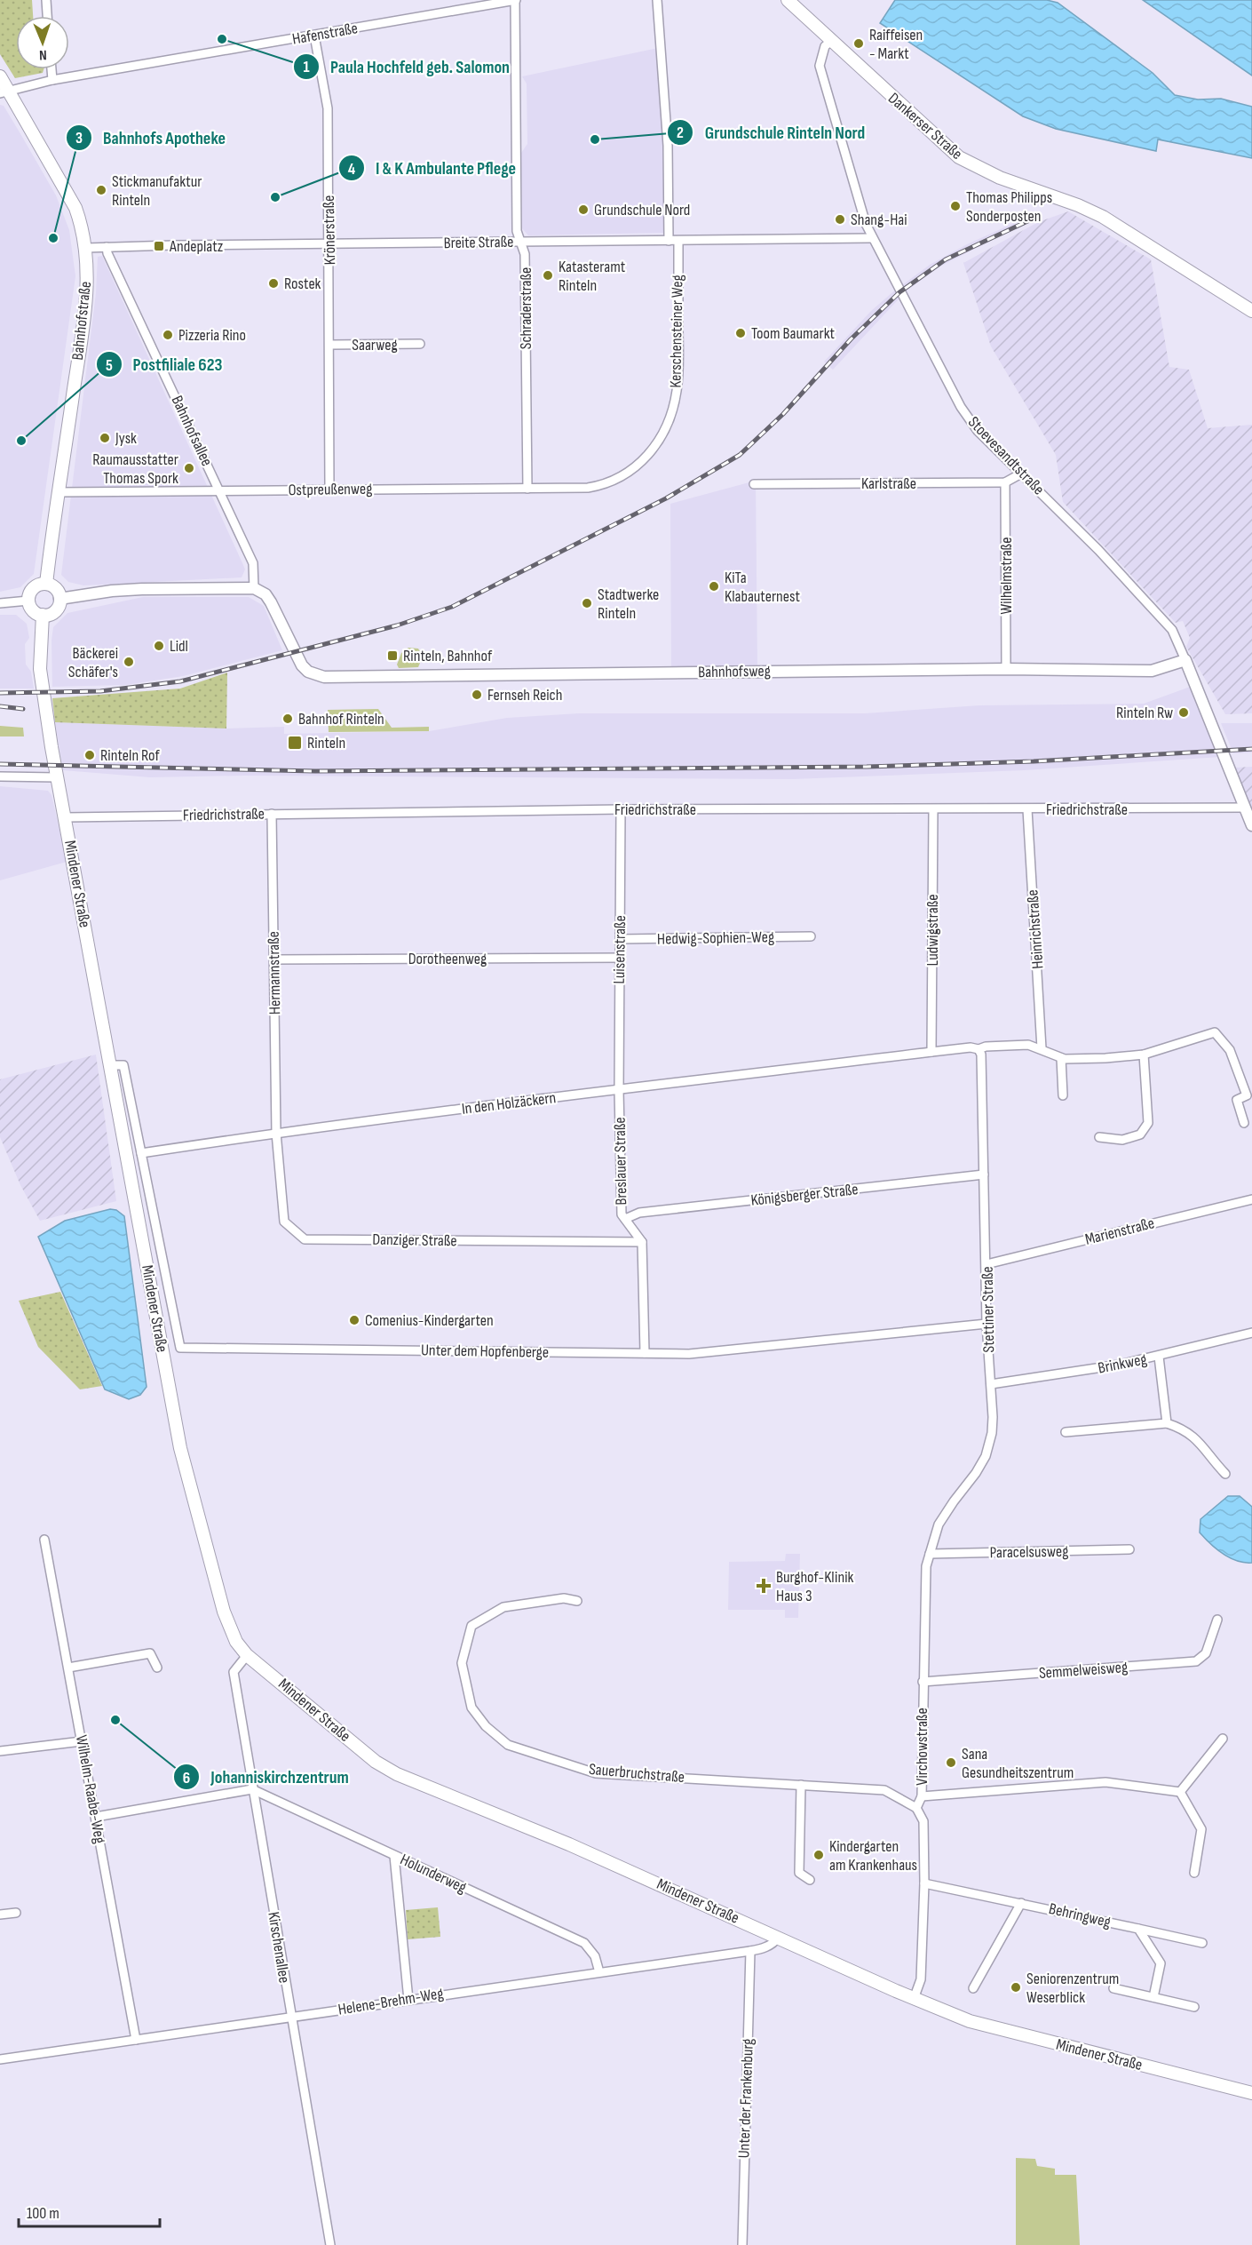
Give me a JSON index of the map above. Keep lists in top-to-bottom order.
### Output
{
  "streets": {
    "main road": ["Dankerser Straße", "Bahnhofstraße", "Mindener Straße"],
    "street": [
      "Hafenstraße",
      "Krönerstraße",
      "Breite Straße",
      "Schraderstraße",
      "Kerschensteiner Weg",
      "Saarweg",
      "Bahnhofsallee",
      "Stoevesandtstraße",
      "Karlstraße",
      "Ostpreußenweg",
      "Wilhelmstraße",
      "Bahnhofsweg",
      "Friedrichstraße",
      "Heinrichstraße",
      "Ludwigstraße",
      "Hedwig-Sophien-Weg",
      "Luisenstraße",
      "Dorotheenweg",
      "Hermannstraße",
      "In den Holzäckern",
      "Breslauer Straße",
      "Königsberger Straße",
      "Marienstraße",
      "Danziger Straße",
      "Stettiner Straße",
      "Unter dem Hopfenberge",
      "Brinkweg",
      "Paracelsusweg",
      "Semmelweisweg",
      "Virchowstraße",
      "Sauerbruchstraße",
      "Wilhelm-Raabe-Weg",
      "Holunderweg",
      "Behringweg",
      "Kirschenallee",
      "Helene-Brehm-Weg",
      "Unter der Frankenburg"
    ]
  },
  "crossings": [
    ["Hafenstraße", "Krönerstraße"],
    ["Hafenstraße", "Schraderstraße"],
    ["Hafenstraße", "Bahnhofstraße"],
    ["Dankerser Straße", "Stoevesandtstraße"],
    ["Krönerstraße", "Breite Straße"],
    ["Krönerstraße", "Saarweg"],
    ["Krönerstraße", "Ostpreußenweg"],
    ["Breite Straße", "Schraderstraße"],
    ["Breite Straße", "Bahnhofstraße"],
    ["Breite Straße", "Kerschensteiner Weg"],
    ["Breite Straße", "Bahnhofsallee"],
    ["Breite Straße", "Stoevesandtstraße"],
    ["Schraderstraße", "Ostpreußenweg"],
    ["Bahnhofstraße", "Ostpreußenweg"],
    ["Kerschensteiner Weg", "Ostpreußenweg"],
    ["Bahnhofsallee", "Ostpreußenweg"],
    ["Bahnhofsallee", "Bahnhofsweg"],
    ["Stoevesandtstraße", "Karlstraße"],
    ["Stoevesandtstraße", "Bahnhofsweg"],
    ["Stoevesandtstraße", "Friedrichstraße"],
    ["Karlstraße", "Wilhelmstraße"],
    ["Wilhelmstraße", "Bahnhofsweg"],
    ["Friedrichstraße", "Mindener Straße"],
    ["Friedrichstraße", "Heinrichstraße"],
    ["Friedrichstraße", "Ludwigstraße"],
    ["Friedrichstraße", "Luisenstraße"],
    ["Friedrichstraße", "Hermannstraße"],
    ["Mindener Straße", "Virchowstraße"],
    ["Mindener Straße", "Kirschenallee"],
    ["Mindener Straße", "Helene-Brehm-Weg"],
    ["Heinrichstraße", "In den Holzäckern"],
    ["Ludwigstraße", "In den Holzäckern"],
    ["Hedwig-Sophien-Weg", "Luisenstraße"],
    ["Luisenstraße", "Dorotheenweg"],
    ["Luisenstraße", "In den Holzäckern"],
    ["Luisenstraße", "Breslauer Straße"],
    ["Dorotheenweg", "Hermannstraße"],
    ["Hermannstraße", "In den Holzäckern"],
    ["Hermannstraße", "Danziger Straße"],
    ["In den Holzäckern", "Breslauer Straße"],
    ["In den Holzäckern", "Danziger Straße"],
    ["In den Holzäckern", "Stettiner Straße"],
    ["In den Holzäckern", "Unter dem Hopfenberge"],
    ["Breslauer Straße", "Königsberger Straße"],
    ["Breslauer Straße", "Danziger Straße"],
    ["Königsberger Straße", "Stettiner Straße"],
    ["Marienstraße", "Stettiner Straße"],
    ["Stettiner Straße", "Unter dem Hopfenberge"],
    ["Stettiner Straße", "Brinkweg"],
    ["Stettiner Straße", "Paracelsusweg"],
    ["Stettiner Straße", "Virchowstraße"],
    ["Paracelsusweg", "Virchowstraße"],
    ["Semmelweisweg", "Virchowstraße"],
    ["Virchowstraße", "Sauerbruchstraße"],
    ["Virchowstraße", "Behringweg"],
    ["Wilhelm-Raabe-Weg", "Helene-Brehm-Weg"],
    ["Holunderweg", "Kirschenallee"],
    ["Holunderweg", "Helene-Brehm-Weg"],
    ["Kirschenallee", "Helene-Brehm-Weg"],
    ["Helene-Brehm-Weg", "Unter der Frankenburg"]
  ],
  "places": {
    "other": [
      "Paula Hochfeld geb. Salomon",
      "Raiffeisen - Markt",
      "Grundschule Rinteln Nord",
      "Stickmanufaktur Rinteln",
      "I & K Ambulante Pflege",
      "Thomas Philipps Sonderposten",
      "Grundschule Nord",
      "Shang-Hai",
      "Bahnhofs Apotheke",
      "Katasteramt Rinteln",
      "Rostek",
      "Toom Baumarkt",
      "Pizzeria Rino",
      "Jysk",
      "Postfiliale 623",
      "Raumausstatter Thomas Spork",
      "KiTa Klabauternest",
      "Stadtwerke Rinteln",
      "Lidl",
      "Bäckerei Schäfer's",
      "Fernseh Reich",
      "Rinteln Rw",
      "Bahnhof Rinteln",
      "Rinteln Rof",
      "Comenius-Kindergarten",
      "Johanniskirchzentrum",
      "Sana Gesundheitszentrum",
      "Kindergarten am Krankenhaus",
      "Seniorenzentrum Weserblick"
    ],
    "transit": ["Andeplatz", "Rinteln, Bahnhof", "Rinteln"],
    "health": ["Burghof-Klinik Haus 3"]
  },
  "scale_bar": "100 m",
  "north": "bottom"
}
